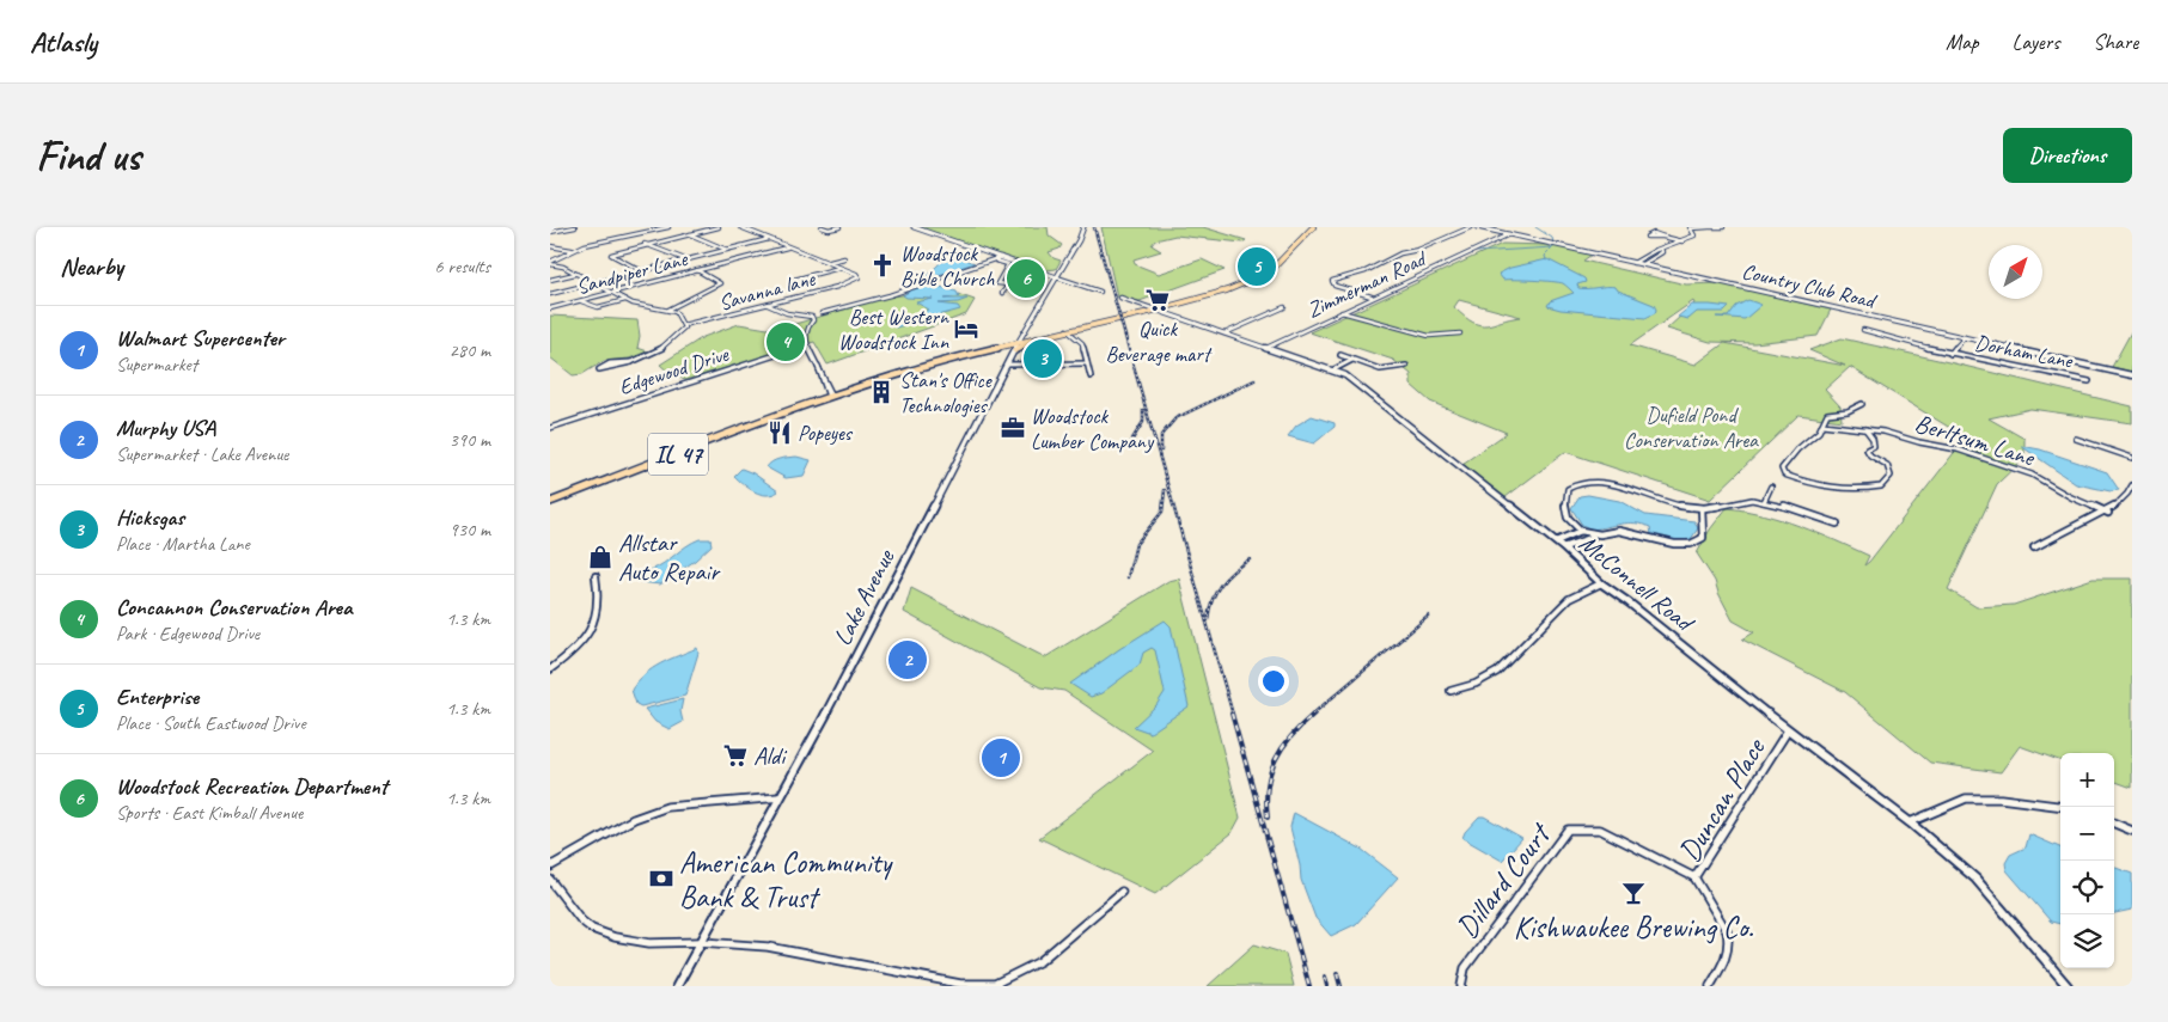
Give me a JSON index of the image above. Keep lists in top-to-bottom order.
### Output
{
  "streets": {
    "main road": ["IL 47"],
    "street": [
      "Sandpiper Lane",
      "Zimmerman Road",
      "Country Club Road",
      "Savanna lane",
      "Dorham Lane",
      "Edgewood Drive",
      "Berltsum Lane",
      "McConnell Road",
      "Lake Avenue",
      "Duncan Place",
      "Dillard Court"
    ]
  },
  "crossings": [
    ["Zimmerman Road", "Country Club Road"],
    ["Zimmerman Road", "McConnell Road"],
    ["Country Club Road", "Dorham Lane"],
    ["IL 47", "McConnell Road"],
    ["IL 47", "Lake Avenue"],
    ["McConnell Road", "Duncan Place"],
    ["Duncan Place", "Dillard Court"]
  ],
  "parks": ["Dufield Pond Conservation Area"],
  "places": {
    "church": ["Woodstock Bible Church"],
    "supermarket": ["Quick Beverage mart", "Aldi"],
    "hotel": ["Best Western Woodstock Inn"],
    "building": ["Stan's Office Technologies"],
    "office": ["Woodstock Lumber Company"],
    "restaurant": ["Popeyes"],
    "shop": ["Allstar Auto Repair"],
    "bank": ["American Community Bank & Trust"],
    "bar": ["Kishwaukee Brewing Co."]
  },
  "north": "top right",
  "page": {
    "header": "Atlasly",
    "nav": ["Map", "Layers", "Share"],
    "buttons": "Directions",
    "title": "Find us",
    "heading": ["Nearby", "6 results"],
    "pins": [
      "5",
      "6",
      "4",
      "3",
      "2",
      "1"
    ],
    "list": [
      {
        "mark": "1",
        "name": "Walmart Supercenter",
        "note": "Supermarket",
        "value": "280 m"
      },
      {
        "mark": "2",
        "name": "Murphy USA",
        "note": "Supermarket · Lake Avenue",
        "value": "390 m"
      },
      {
        "mark": "3",
        "name": "Hicksgas",
        "note": "Place · Martha Lane",
        "value": "930 m"
      },
      {
        "mark": "4",
        "name": "Concannon Conservation Area",
        "note": "Park · Edgewood Drive",
        "value": "1.3 km"
      },
      {
        "mark": "5",
        "name": "Enterprise",
        "note": "Place · South Eastwood Drive",
        "value": "1.3 km"
      },
      {
        "mark": "6",
        "name": "Woodstock Recreation Department",
        "note": "Sports · East Kimball Avenue",
        "value": "1.3 km"
      }
    ],
    "map_buttons": ["+", "−"]
  }
}
